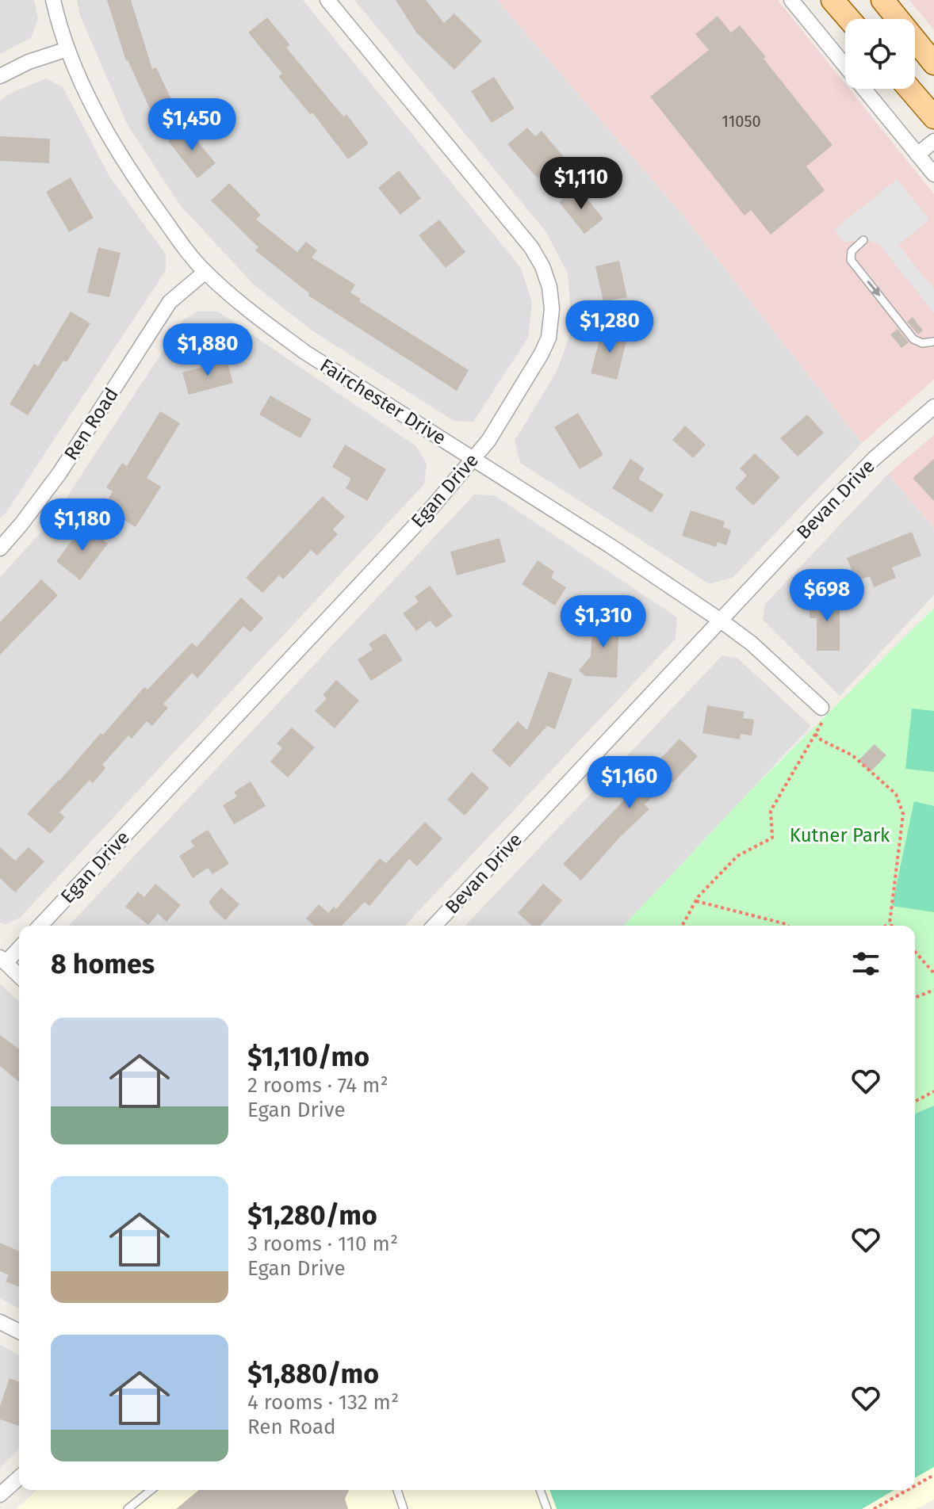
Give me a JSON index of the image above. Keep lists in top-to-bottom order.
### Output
{
  "streets": {
    "street": [
      "Fairchester Drive",
      "Ren Road",
      "Egan Drive",
      "Bevan Drive"
    ]
  },
  "crossings": [
    ["Fairchester Drive", "Ren Road"],
    ["Fairchester Drive", "Egan Drive"],
    ["Fairchester Drive", "Bevan Drive"]
  ],
  "parks": ["Kutner Park"],
  "house_numbers": ["11050"],
  "page": {
    "price": [
      "$1,450",
      "$1,110",
      "$1,280",
      "$1,880",
      "$1,180",
      "$698",
      "$1,310",
      "$1,160"
    ],
    "heading": "8 homes",
    "list": [
      {
        "name": "$1,110/mo",
        "note": "2 rooms · 74 m² · Egan Drive"
      },
      {
        "name": "$1,280/mo",
        "note": "3 rooms · 110 m² · Egan Drive"
      },
      {
        "name": "$1,880/mo",
        "note": "4 rooms · 132 m² · Ren Road"
      }
    ]
  }
}
